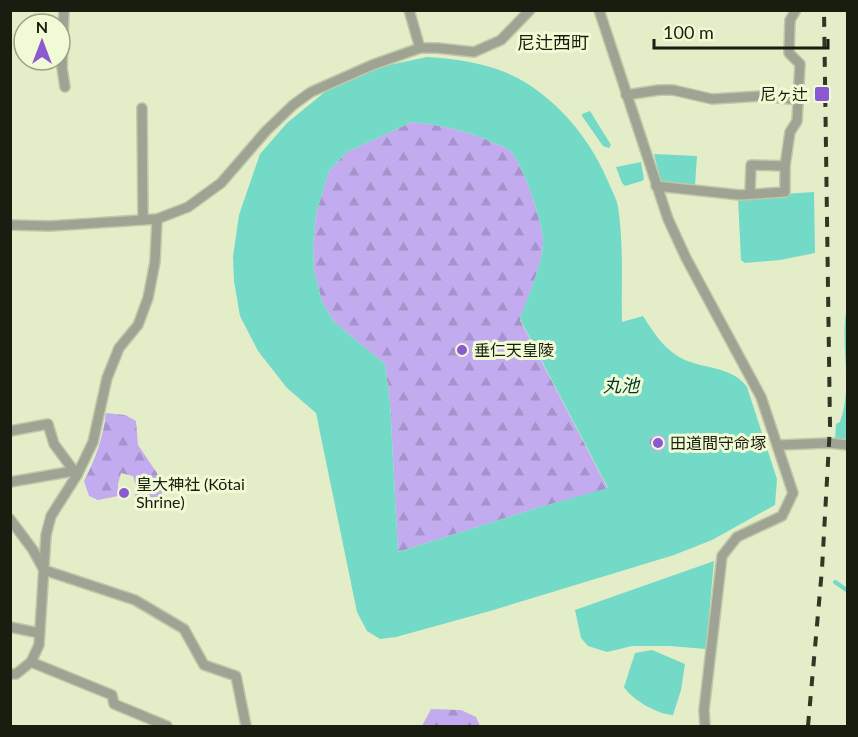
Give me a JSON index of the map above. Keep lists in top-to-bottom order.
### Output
{
  "districts": ["尼辻西町"],
  "water": ["丸池"],
  "places": {
    "transit": ["尼ヶ辻"],
    "other": ["垂仁天皇陵", "田道間守命塚", "皇大神社 (Kōtai Shrine)"]
  },
  "scale_bar": "100 m",
  "north": "top"
}
